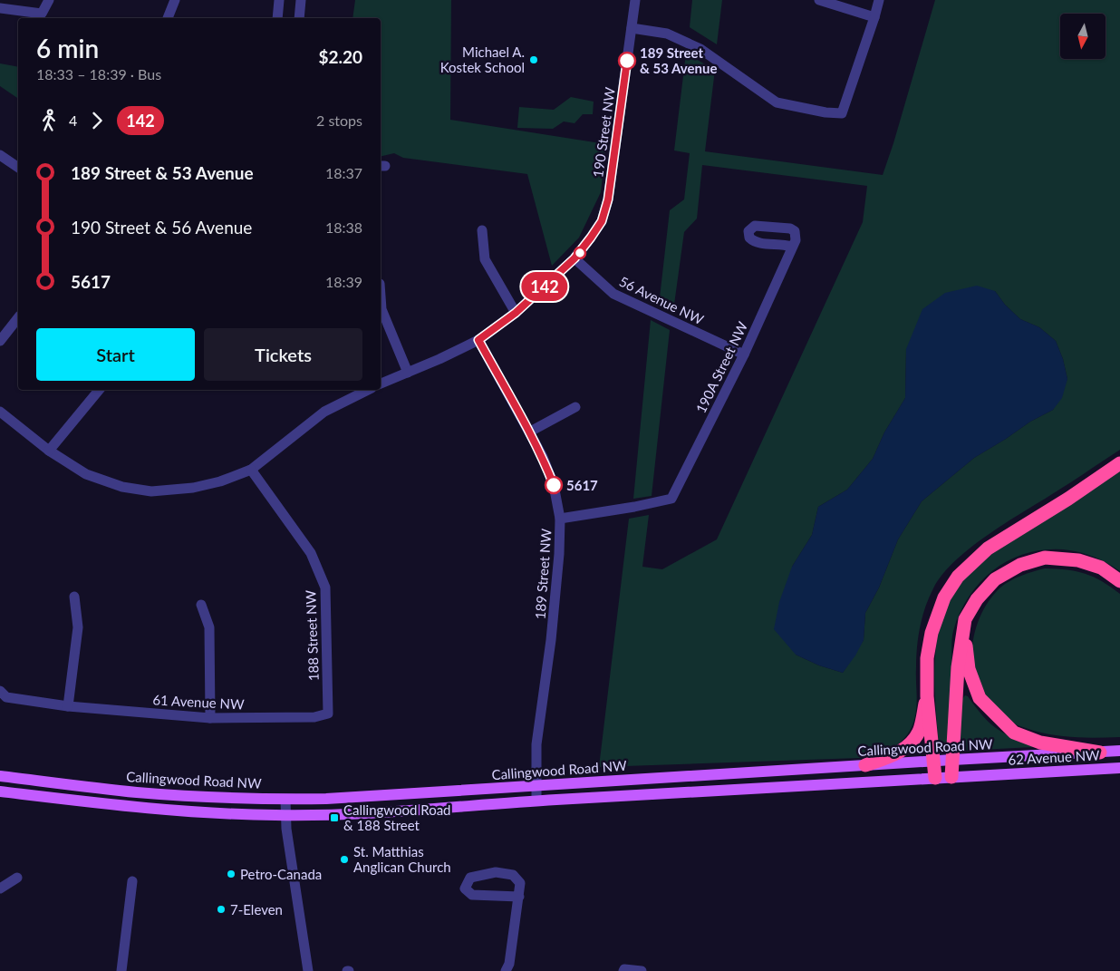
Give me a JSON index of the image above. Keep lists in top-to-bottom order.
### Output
{
  "streets": {
    "main road": ["Callingwood Road NW", "62 Avenue NW"],
    "street": [
      "190 Street NW",
      "56 Avenue NW",
      "190A Street NW",
      "189 Street NW",
      "188 Street NW",
      "61 Avenue NW"
    ]
  },
  "crossings": [
    ["190 Street NW", "56 Avenue NW"],
    ["190 Street NW", "189 Street NW"],
    ["56 Avenue NW", "190A Street NW"],
    ["190A Street NW", "189 Street NW"],
    ["189 Street NW", "Callingwood Road NW"],
    ["188 Street NW", "61 Avenue NW"]
  ],
  "places": {
    "other": [
      "Michael A. Kostek School",
      "189 Street & 53 Avenue",
      "5617",
      "St. Matthias Anglican Church",
      "Petro-Canada",
      "7-Eleven"
    ],
    "transit": ["Callingwood Road & 188 Street"]
  },
  "lines": ["bus line 142"],
  "north": "bottom",
  "page": {
    "on_map": "142",
    "heading": ["6 min", "18:33 – 18:39 · Bus", "$2.20"],
    "legs": ["4", "142", "2 stops"],
    "list": [
      {
        "name": "189 Street & 53 Avenue",
        "value": "18:37"
      },
      {
        "name": "190 Street & 56 Avenue",
        "value": "18:38"
      },
      {
        "name": "5617",
        "value": "18:39"
      }
    ],
    "buttons": ["Start", "Tickets"]
  }
}
